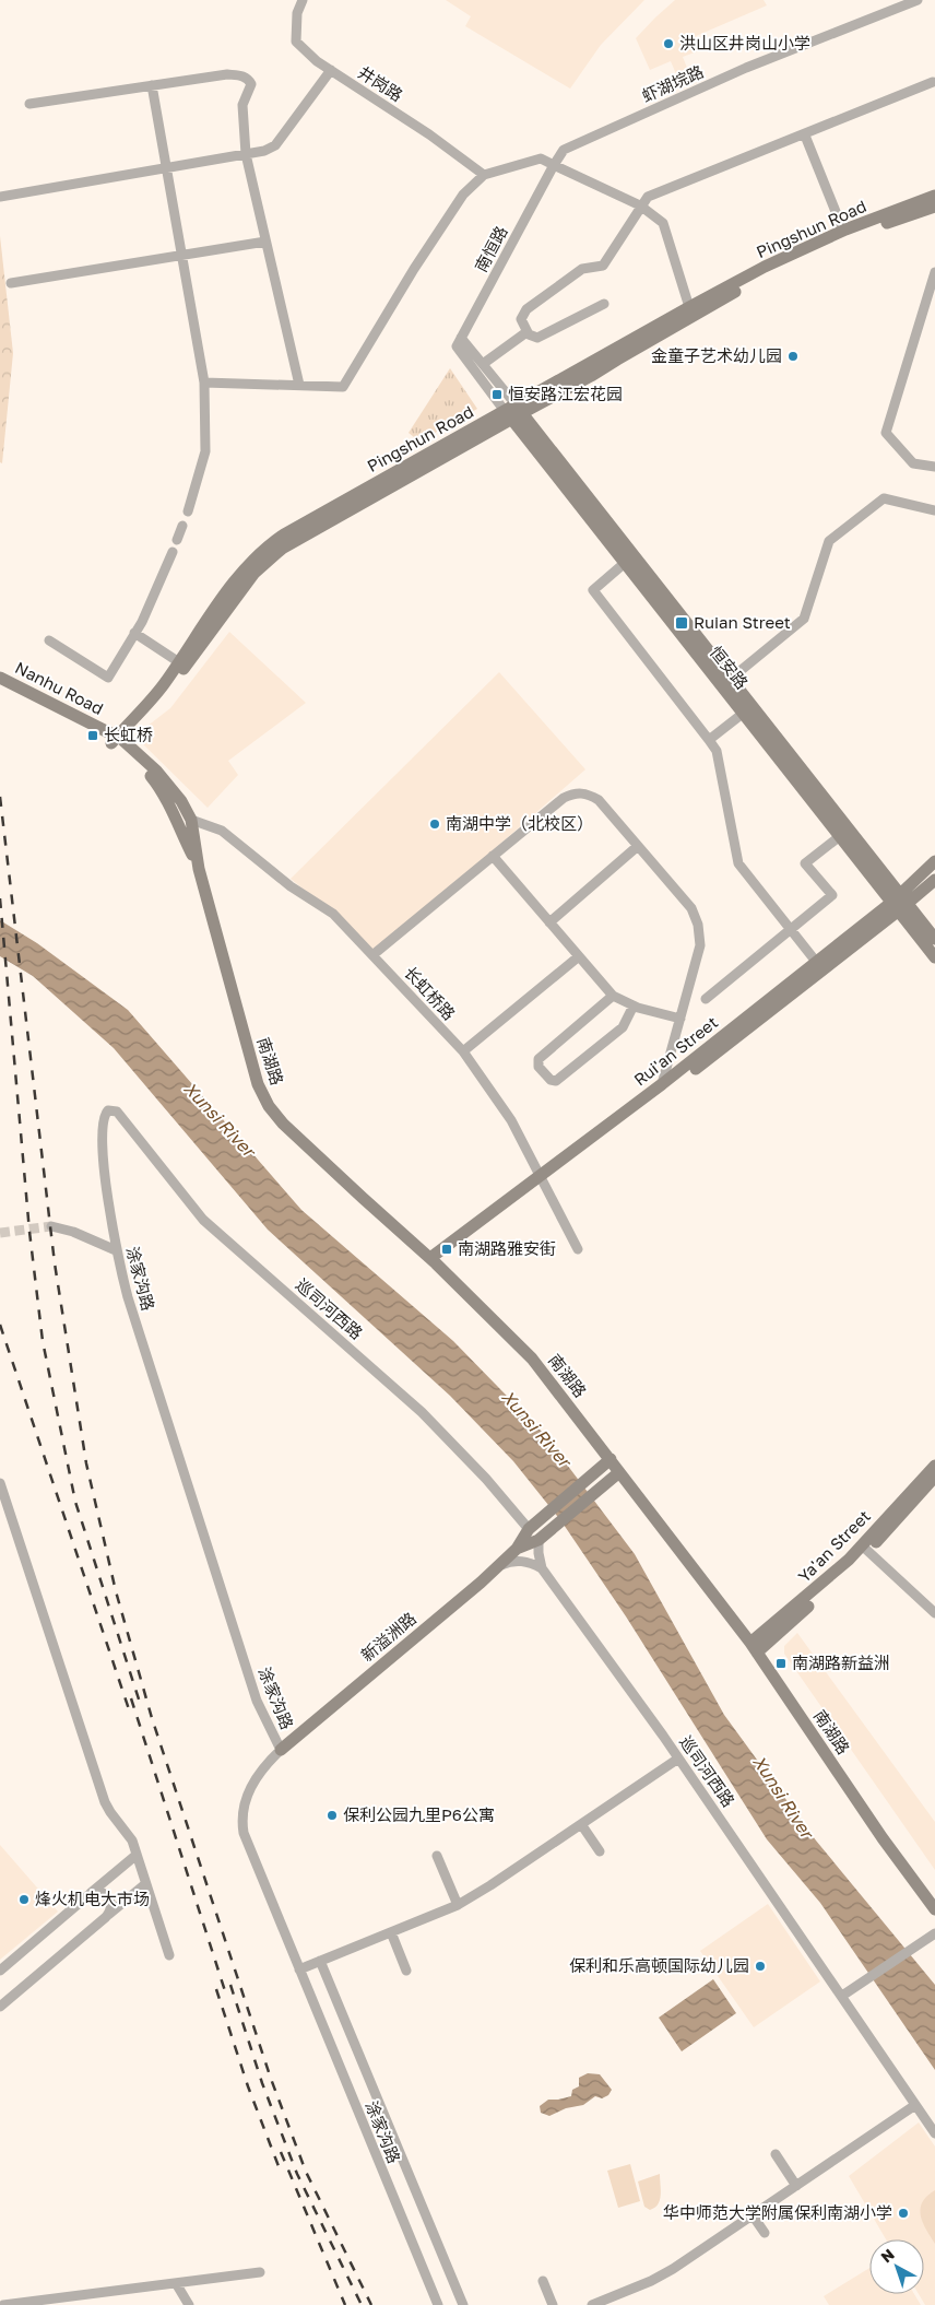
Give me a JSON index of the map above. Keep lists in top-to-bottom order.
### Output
{
  "streets": {
    "main road": [
      "Pingshun Road",
      "恒安路",
      "Nanhu Road",
      "Rui'an Street",
      "南湖路",
      "Ya'an Street",
      "新溢洲路"
    ],
    "street": [
      "井岗路",
      "虾湖垸路",
      "南恒路",
      "长虹桥路",
      "涂家沟路",
      "巡司河西路"
    ]
  },
  "crossings": [
    ["虾湖垸路", "南恒路"],
    ["Pingshun Road", "恒安路"],
    ["Pingshun Road", "Nanhu Road"],
    ["南恒路", "恒安路"],
    ["恒安路", "Rui'an Street"],
    ["Nanhu Road", "长虹桥路"],
    ["Nanhu Road", "南湖路"],
    ["长虹桥路", "Rui'an Street"],
    ["Rui'an Street", "南湖路"],
    ["南湖路", "Ya'an Street"],
    ["涂家沟路", "巡司河西路"],
    ["涂家沟路", "新溢洲路"]
  ],
  "water": ["Xunsi River"],
  "places": {
    "other": [
      "洪山区井岗山小学",
      "金童子艺术幼儿园",
      "南湖中学（北校区）",
      "保利公园九里P6公寓",
      "烽火机电大市场",
      "保利和乐高顿国际幼儿园",
      "华中师范大学附属保利南湖小学"
    ],
    "transit": [
      "恒安路江宏花园",
      "Ruian Street",
      "长虹桥",
      "南湖路雅安街",
      "南湖路新益洲"
    ]
  },
  "north": "top left"
}
